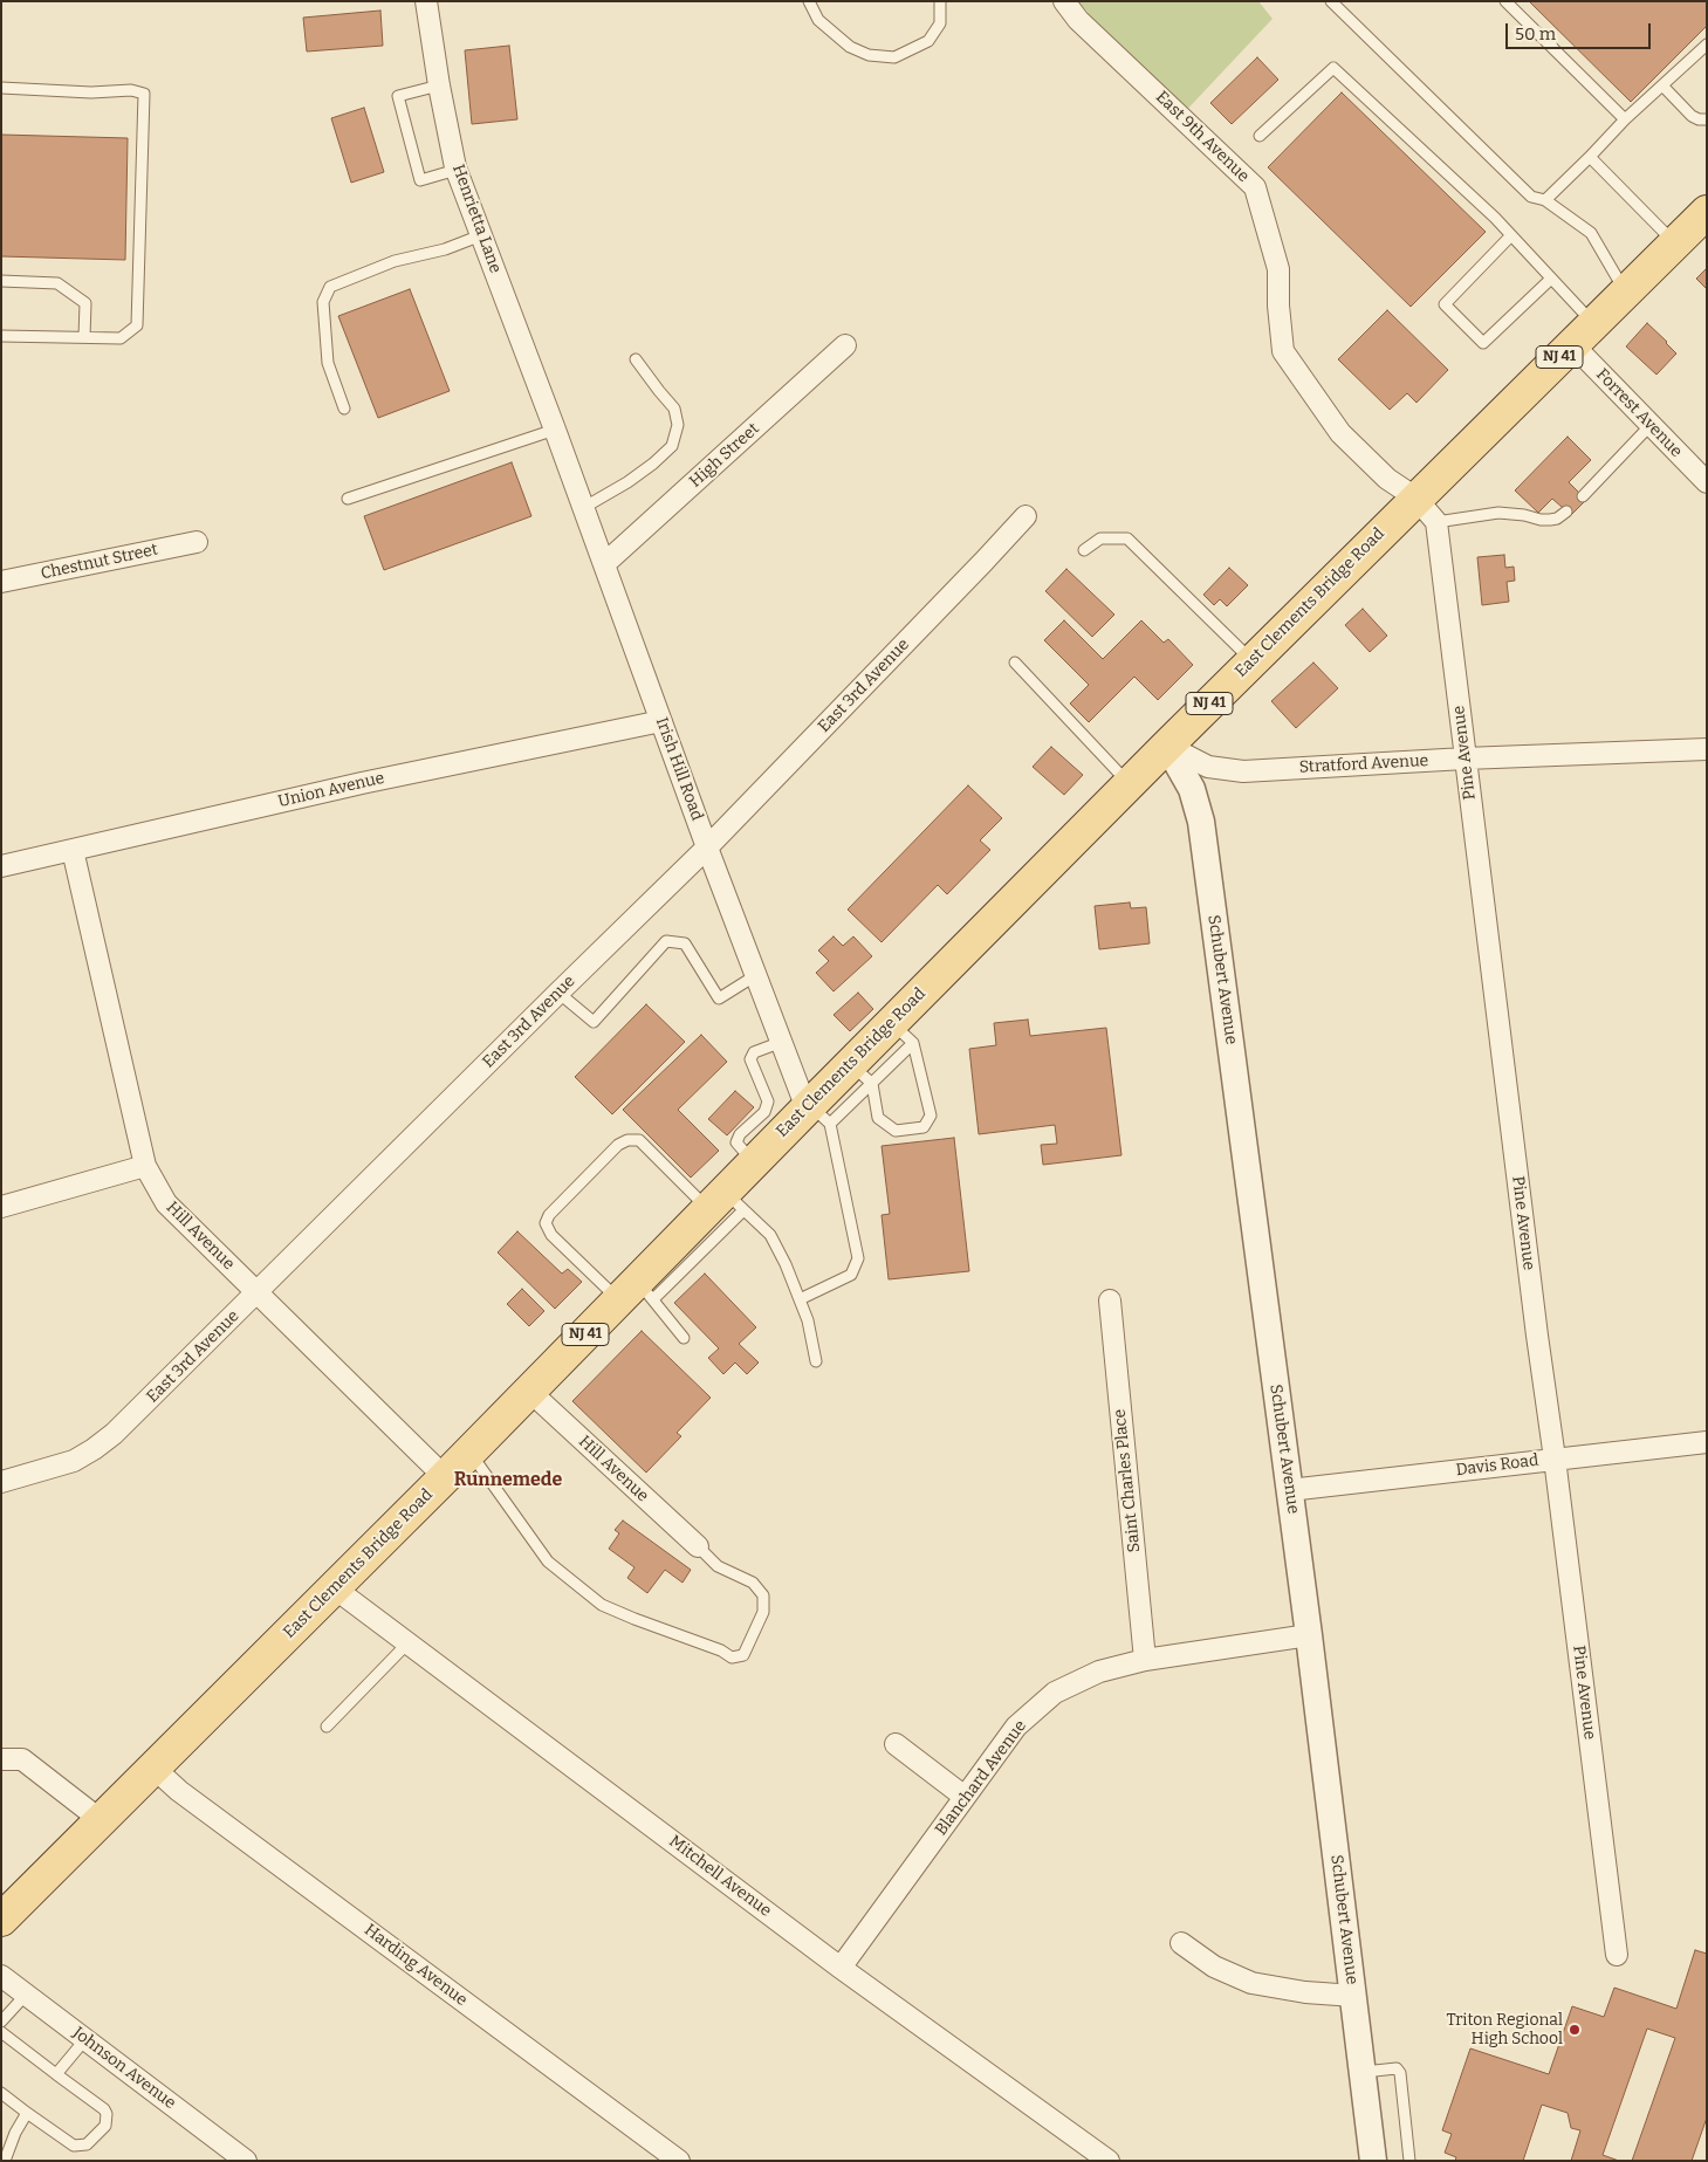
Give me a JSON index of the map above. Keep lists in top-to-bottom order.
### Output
{
  "streets": {
    "main road": ["NJ 41", "East Clements Bridge Road"],
    "street": [
      "East 9th Avenue",
      "Henrietta Lane",
      "Forrest Avenue",
      "High Street",
      "Chestnut Street",
      "East 3rd Avenue",
      "Pine Avenue",
      "Stratford Avenue",
      "Irish Hill Road",
      "Union Avenue",
      "Schubert Avenue",
      "Hill Avenue",
      "Davis Road",
      "Saint Charles Place",
      "Blanchard Avenue",
      "Mitchell Avenue",
      "Harding Avenue",
      "Johnson Avenue"
    ]
  },
  "crossings": [
    ["East 9th Avenue", "East Clements Bridge Road"],
    ["Henrietta Lane", "Irish Hill Road"],
    ["Forrest Avenue", "East Clements Bridge Road"],
    ["High Street", "Irish Hill Road"],
    ["East Clements Bridge Road", "Stratford Avenue"],
    ["East Clements Bridge Road", "Irish Hill Road"],
    ["East Clements Bridge Road", "Schubert Avenue"],
    ["East Clements Bridge Road", "Hill Avenue"],
    ["East Clements Bridge Road", "Mitchell Avenue"],
    ["East Clements Bridge Road", "Harding Avenue"],
    ["East 3rd Avenue", "Irish Hill Road"],
    ["East 3rd Avenue", "Hill Avenue"],
    ["Pine Avenue", "Stratford Avenue"],
    ["Pine Avenue", "Davis Road"],
    ["Stratford Avenue", "Schubert Avenue"],
    ["Irish Hill Road", "Union Avenue"],
    ["Union Avenue", "Hill Avenue"],
    ["Schubert Avenue", "Davis Road"],
    ["Schubert Avenue", "Blanchard Avenue"],
    ["Saint Charles Place", "Blanchard Avenue"],
    ["Blanchard Avenue", "Mitchell Avenue"]
  ],
  "districts": ["Runnemede"],
  "places": ["Triton Regional High School"],
  "scale_bar": "50 m"
}
